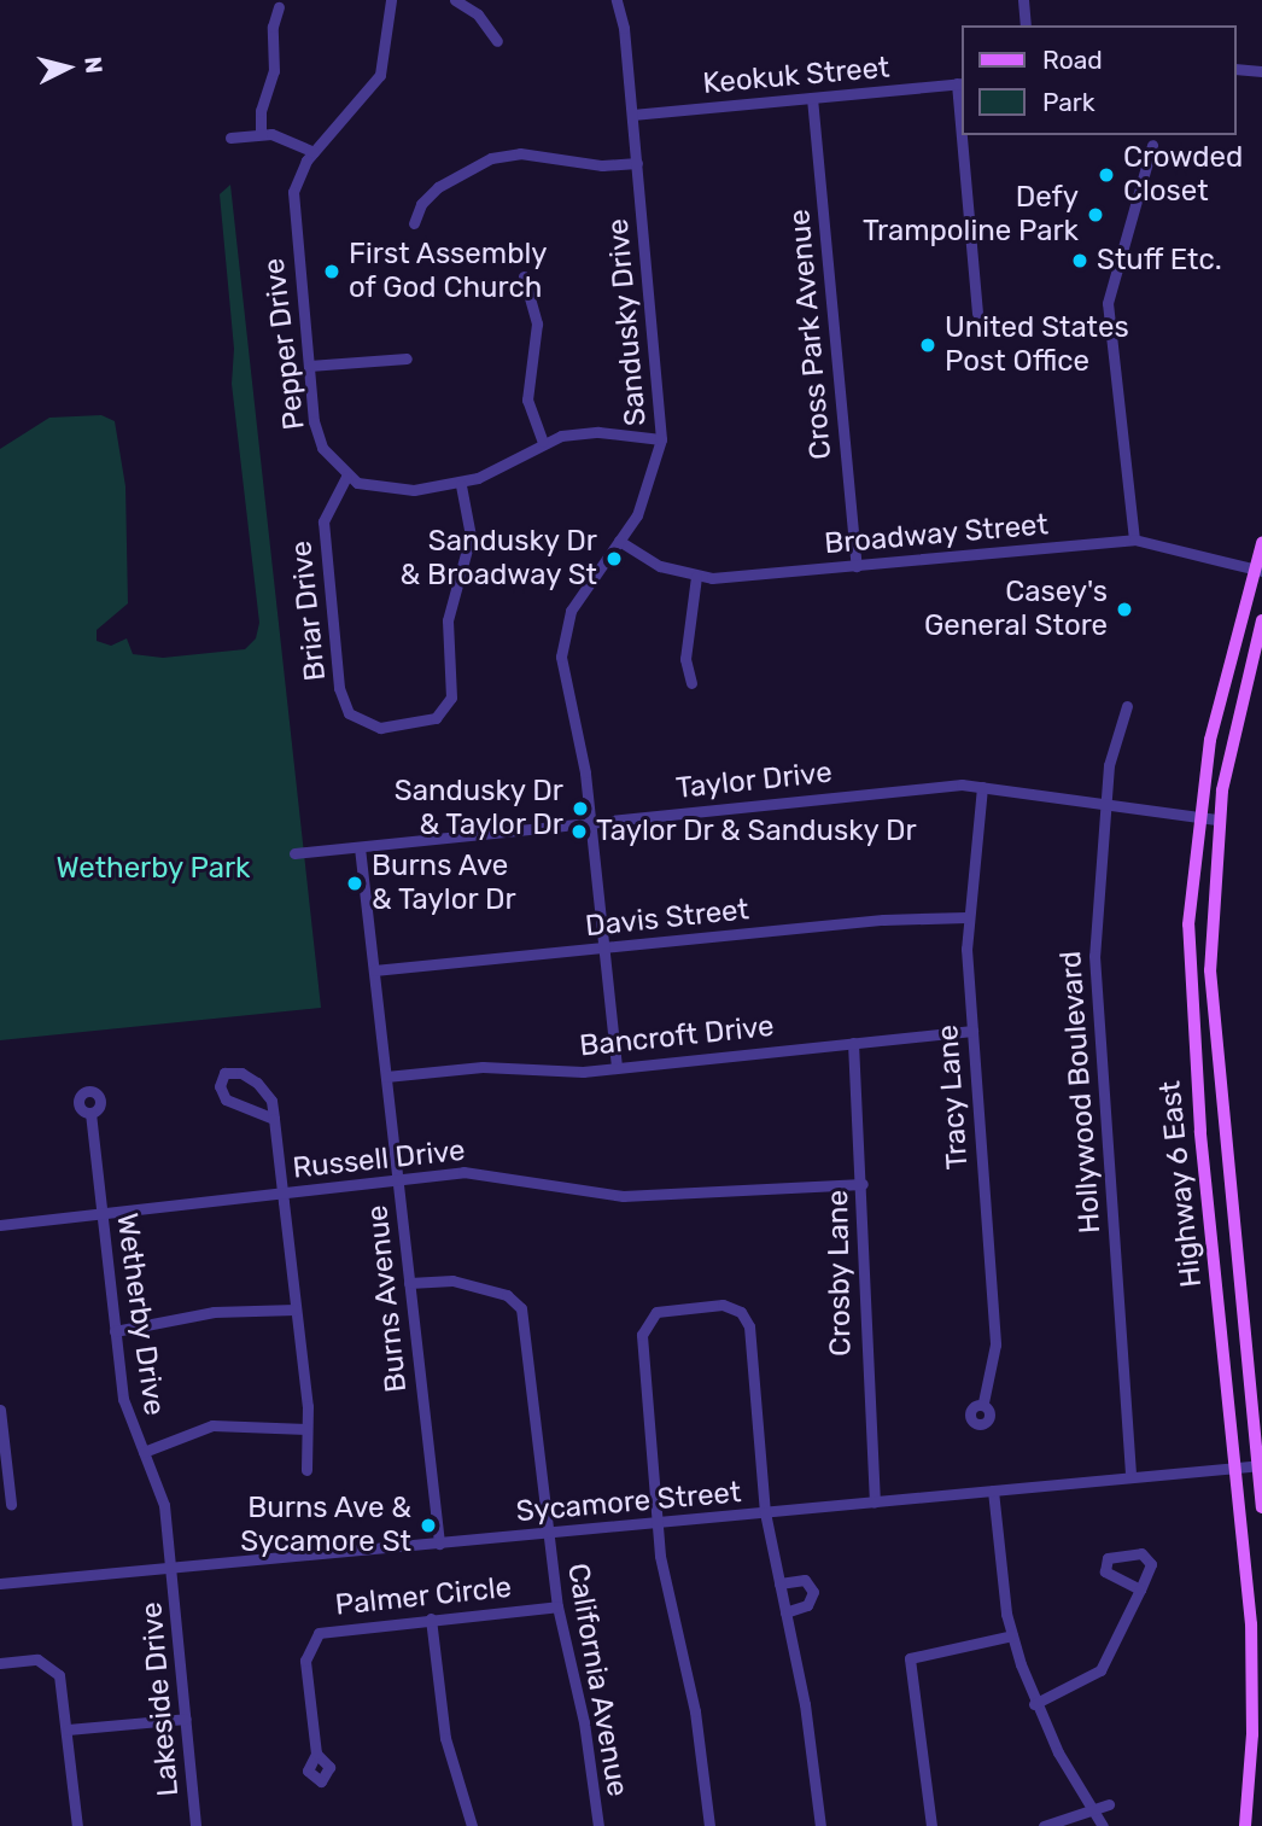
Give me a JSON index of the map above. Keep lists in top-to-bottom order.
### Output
{
  "streets": {
    "main road": ["Highway 6 East"],
    "street": [
      "Keokuk Street",
      "Sandusky Drive",
      "Cross Park Avenue",
      "Pepper Drive",
      "Broadway Street",
      "Briar Drive",
      "Taylor Drive",
      "Davis Street",
      "Bancroft Drive",
      "Hollywood Boulevard",
      "Tracy Lane",
      "Russell Drive",
      "Crosby Lane",
      "Burns Avenue",
      "Wetherby Drive",
      "Sycamore Street",
      "Palmer Circle",
      "California Avenue",
      "Lakeside Drive"
    ]
  },
  "crossings": [
    ["Keokuk Street", "Sandusky Drive"],
    ["Keokuk Street", "Cross Park Avenue"],
    ["Sandusky Drive", "Broadway Street"],
    ["Sandusky Drive", "Taylor Drive"],
    ["Sandusky Drive", "Davis Street"],
    ["Sandusky Drive", "Bancroft Drive"],
    ["Cross Park Avenue", "Broadway Street"],
    ["Pepper Drive", "Briar Drive"],
    ["Broadway Street", "Highway 6 East"],
    ["Taylor Drive", "Hollywood Boulevard"],
    ["Taylor Drive", "Tracy Lane"],
    ["Taylor Drive", "Highway 6 East"],
    ["Taylor Drive", "Burns Avenue"],
    ["Davis Street", "Tracy Lane"],
    ["Davis Street", "Burns Avenue"],
    ["Bancroft Drive", "Tracy Lane"],
    ["Bancroft Drive", "Crosby Lane"],
    ["Bancroft Drive", "Burns Avenue"],
    ["Hollywood Boulevard", "Sycamore Street"],
    ["Russell Drive", "Crosby Lane"],
    ["Russell Drive", "Burns Avenue"],
    ["Russell Drive", "Wetherby Drive"],
    ["Highway 6 East", "Sycamore Street"],
    ["Crosby Lane", "Sycamore Street"],
    ["Burns Avenue", "Sycamore Street"],
    ["Burns Avenue", "California Avenue"],
    ["Wetherby Drive", "Sycamore Street"],
    ["Wetherby Drive", "Lakeside Drive"],
    ["Sycamore Street", "California Avenue"],
    ["Sycamore Street", "Lakeside Drive"],
    ["Palmer Circle", "California Avenue"]
  ],
  "parks": ["Wetherby Park"],
  "places": [
    "Crowded Closet",
    "Defy Trampoline Park",
    "Stuff Etc.",
    "First Assembly of God Church",
    "United States Post Office",
    "Sandusky Dr & Broadway St",
    "Casey's General Store",
    "Sandusky Dr & Taylor Dr",
    "Taylor Dr & Sandusky Dr",
    "Burns Ave & Taylor Dr",
    "Burns Ave & Sycamore St"
  ],
  "legend": ["Road", "Park"],
  "north": "right"
}
